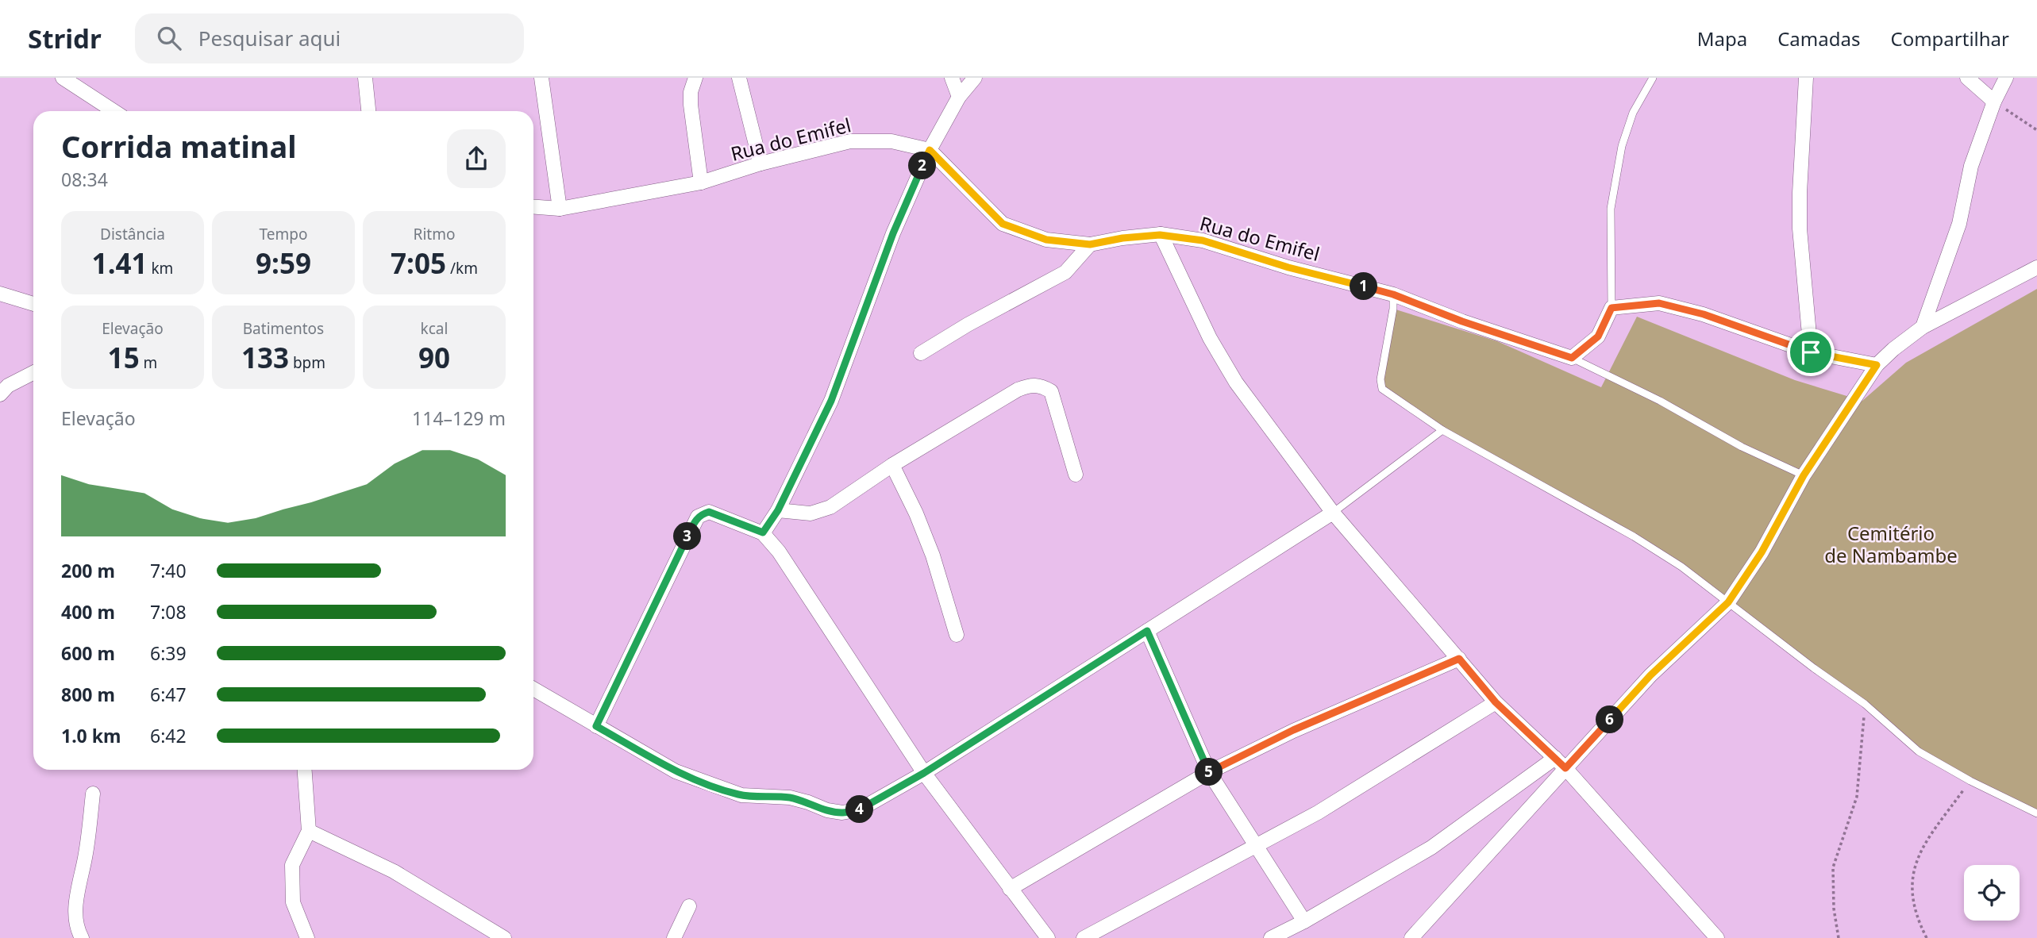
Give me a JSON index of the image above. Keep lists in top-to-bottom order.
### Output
{
  "streets": {
    "street": ["Rua do Emifel"]
  },
  "parks": ["Cemitério de Nambambe"],
  "page": {
    "header": "Stridr",
    "search": "Pesquisar aqui",
    "nav": ["Mapa", "Camadas", "Compartilhar"],
    "heading": ["Corrida matinal", "08:34"],
    "pins": [
      "2",
      "1",
      "3",
      "6",
      "5",
      "4"
    ],
    "stats": [
      ["Distância", "1.41 km"],
      ["Tempo", "9:59"],
      ["Ritmo", "7:05 /km"],
      ["Elevação", "15 m"],
      ["Batimentos", "133 bpm"],
      ["kcal", "90"]
    ],
    "chart": ["Elevação", "114–129 m"],
    "list": [
      {
        "name": "200 m",
        "note": "7:40"
      },
      {
        "name": "400 m",
        "note": "7:08"
      },
      {
        "name": "600 m",
        "note": "6:39"
      },
      {
        "name": "800 m",
        "note": "6:47"
      },
      {
        "name": "1.0 km",
        "note": "6:42"
      }
    ]
  }
}
